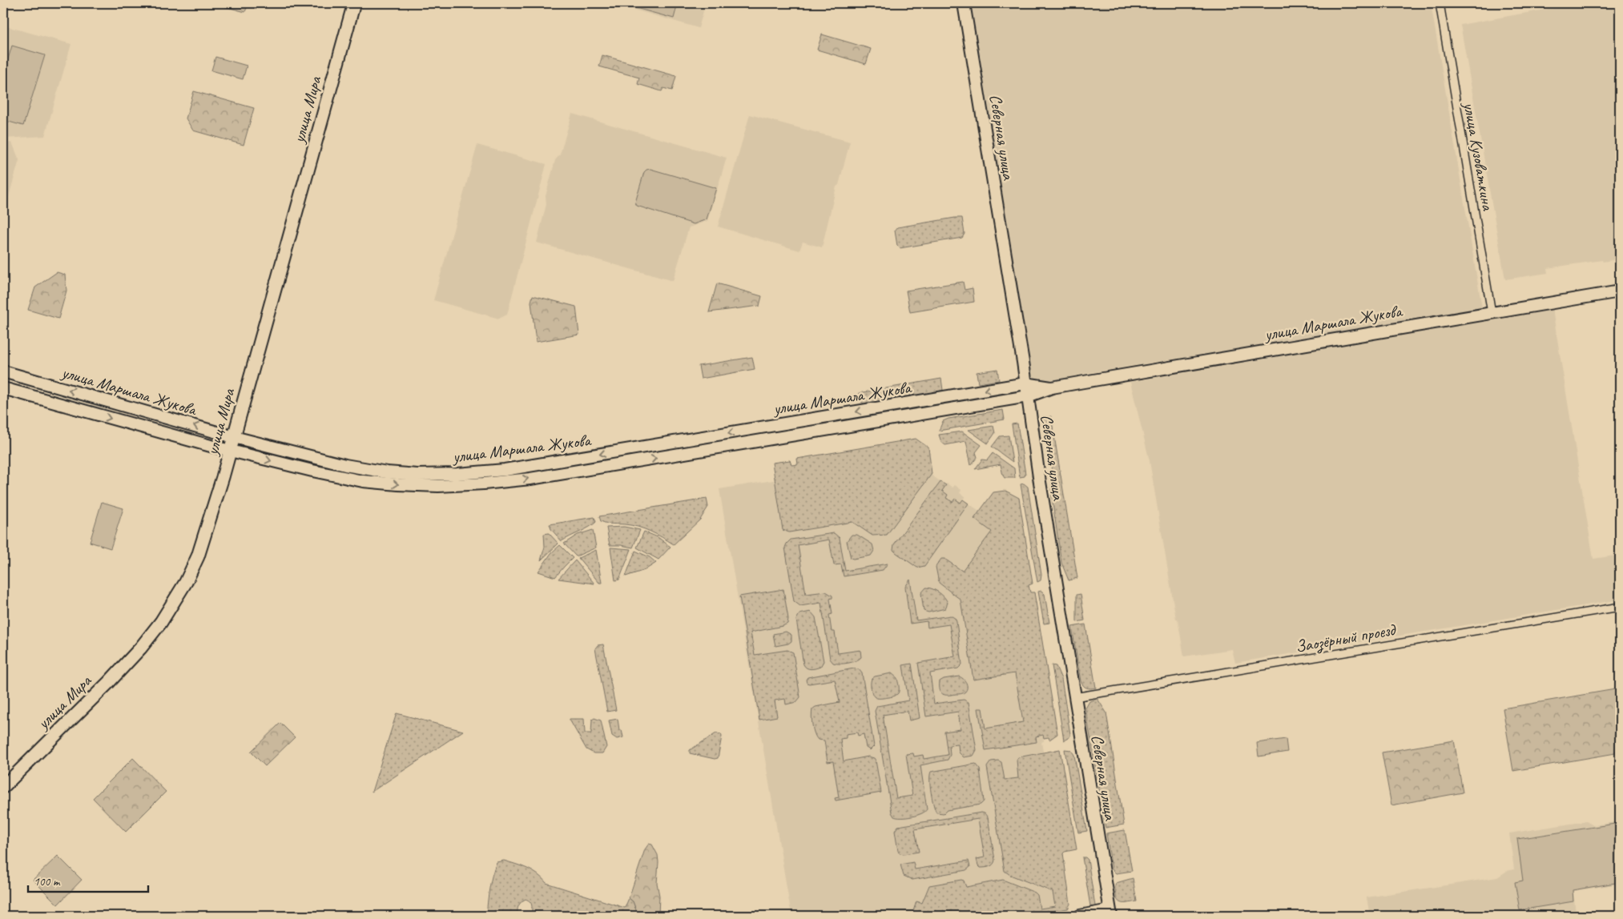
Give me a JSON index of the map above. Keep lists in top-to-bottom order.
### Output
{
  "streets": {
    "main road": ["улица Мира", "Северная улица", "улица Маршала Жукова"],
    "street": ["улица Кузоваткина", "Заозёрный проезд"]
  },
  "crossings": [
    ["улица Мира", "улица Маршала Жукова"],
    ["Северная улица", "улица Маршала Жукова"],
    ["Северная улица", "Заозёрный проезд"],
    ["улица Кузоваткина", "улица Маршала Жукова"]
  ],
  "scale_bar": "100 m"
}
